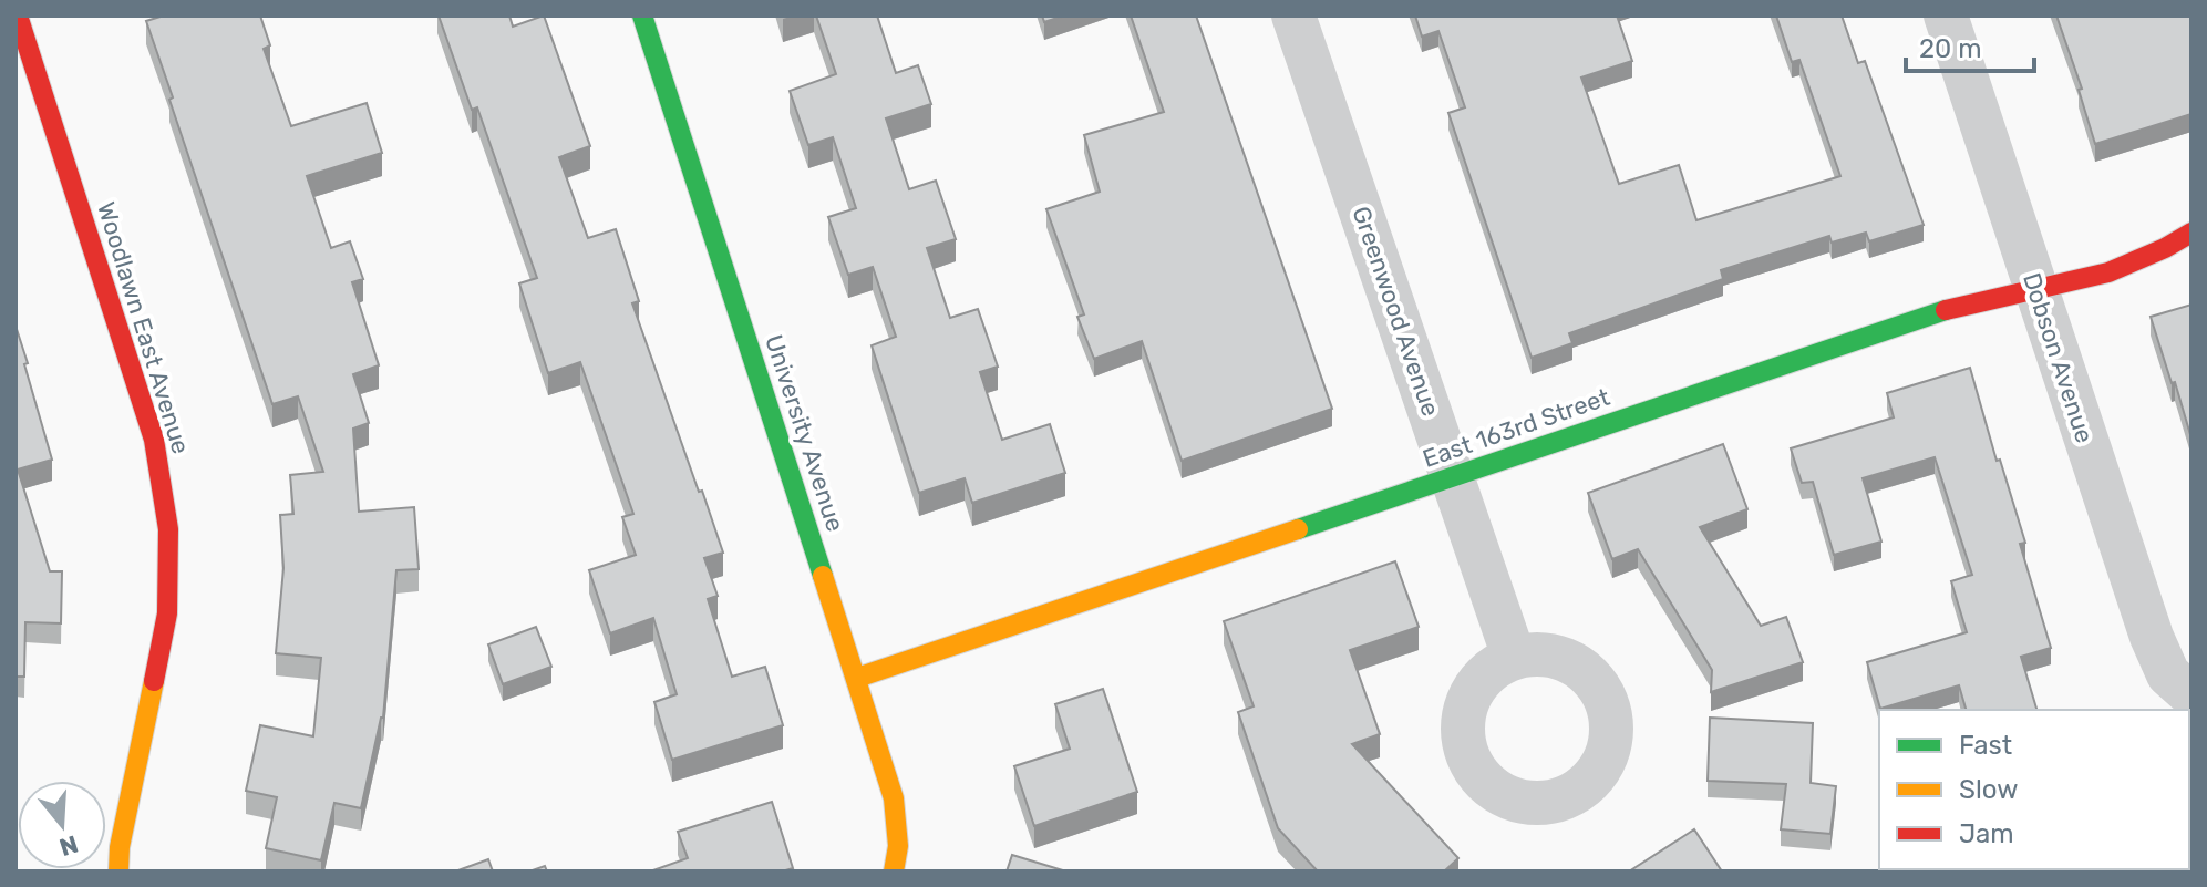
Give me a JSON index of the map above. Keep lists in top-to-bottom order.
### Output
{
  "streets": {
    "street": [
      "Greenwood Avenue",
      "Woodlawn East Avenue",
      "Dobson Avenue",
      "East 163rd Street",
      "University Avenue"
    ]
  },
  "crossings": [
    ["Greenwood Avenue", "East 163rd Street"],
    ["Dobson Avenue", "East 163rd Street"],
    ["East 163rd Street", "University Avenue"]
  ],
  "legend": ["Fast", "Slow", "Jam"],
  "scale_bar": "20 m",
  "north": "bottom"
}
